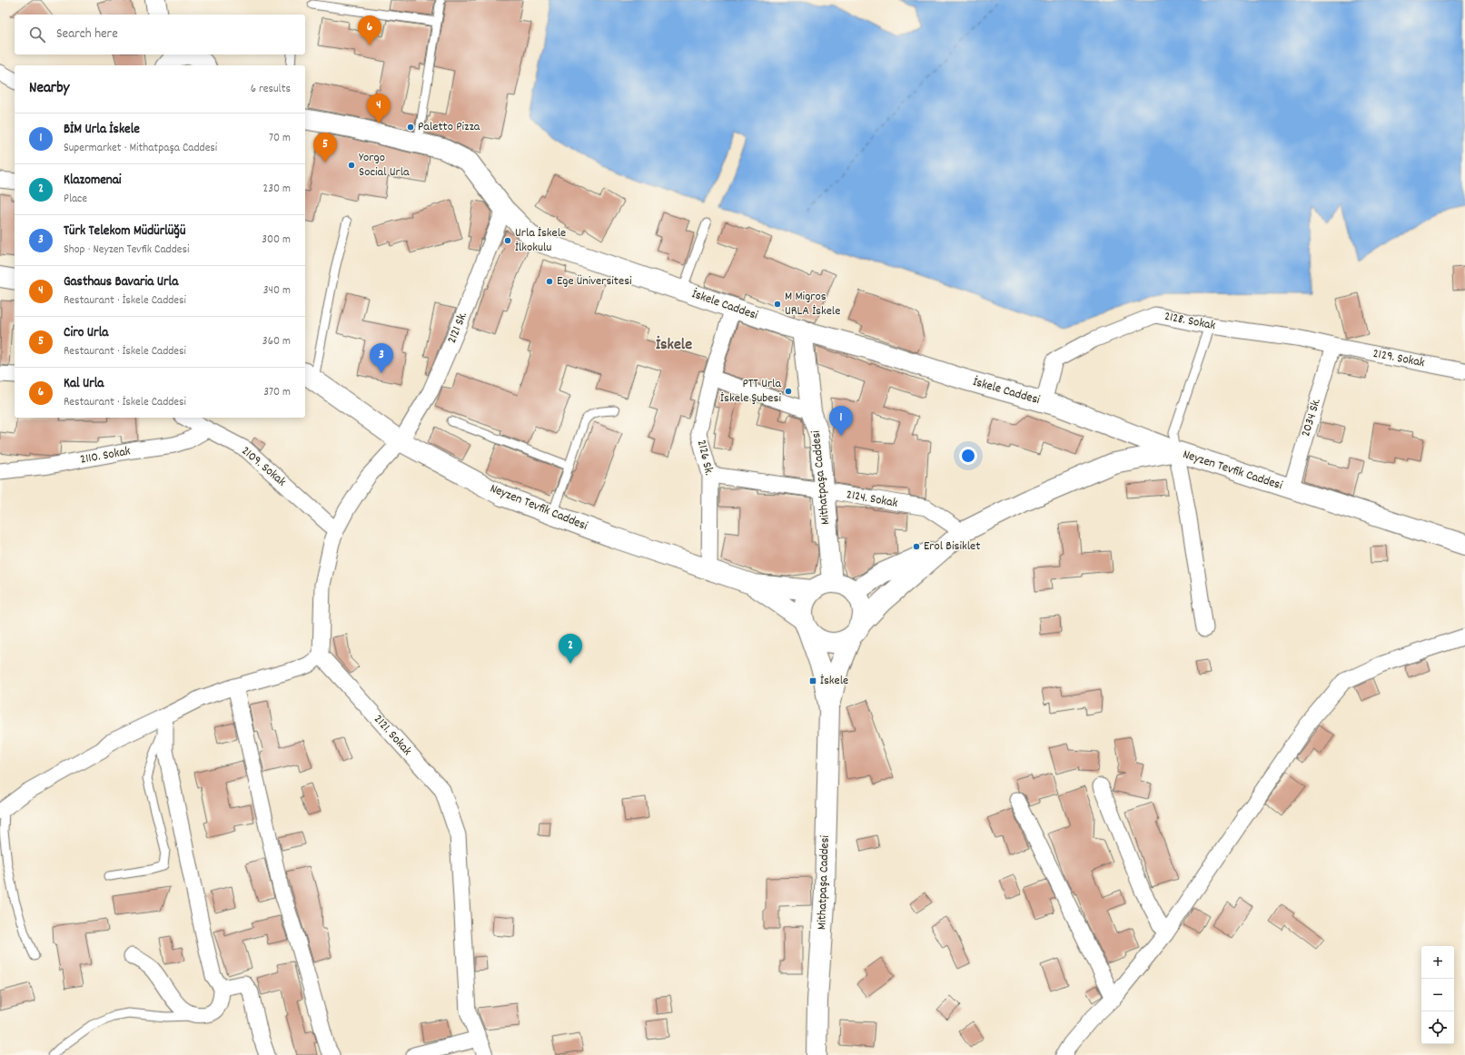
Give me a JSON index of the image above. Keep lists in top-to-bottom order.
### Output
{
  "streets": {
    "street": [
      "İskele Caddesi",
      "2128. Sokak",
      "2121 Sk.",
      "2129. Sokak",
      "2034 Sk.",
      "2110. Sokak",
      "2126 Sk.",
      "2109. Sokak",
      "Neyzen Tevfik Caddesi",
      "Mithatpaşa Caddesi",
      "2124. Sokak",
      "2121. Sokak"
    ]
  },
  "crossings": [
    ["İskele Caddesi", "2128. Sokak"],
    ["İskele Caddesi", "2121 Sk."],
    ["İskele Caddesi", "2126 Sk."],
    ["İskele Caddesi", "Neyzen Tevfik Caddesi"],
    ["İskele Caddesi", "Mithatpaşa Caddesi"],
    ["2128. Sokak", "2129. Sokak"],
    ["2128. Sokak", "2034 Sk."],
    ["2121 Sk.", "Neyzen Tevfik Caddesi"],
    ["2129. Sokak", "2034 Sk."],
    ["2034 Sk.", "Neyzen Tevfik Caddesi"],
    ["2110. Sokak", "2109. Sokak"],
    ["2126 Sk.", "Neyzen Tevfik Caddesi"],
    ["2126 Sk.", "2124. Sokak"],
    ["Neyzen Tevfik Caddesi", "Mithatpaşa Caddesi"],
    ["Neyzen Tevfik Caddesi", "2124. Sokak"],
    ["Mithatpaşa Caddesi", "2124. Sokak"]
  ],
  "districts": ["İskele"],
  "places": {
    "other": [
      "Paletto Pizza",
      "Yorgo Social Urla",
      "Urla İskele İlkokulu",
      "Ege Üniversitesi",
      "M Migros URLA İskele",
      "PTT Urla İskele Şubesi",
      "Erol Bisiklet"
    ],
    "transit": ["İskele"]
  },
  "page": {
    "search": "Search here",
    "pins": [
      "6",
      "4",
      "5",
      "3",
      "1",
      "2"
    ],
    "heading": ["Nearby", "6 results"],
    "list": [
      {
        "mark": "1",
        "name": "BİM Urla İskele",
        "note": "Supermarket · Mithatpaşa Caddesi",
        "value": "70 m"
      },
      {
        "mark": "2",
        "name": "Klazomenai",
        "note": "Place",
        "value": "230 m"
      },
      {
        "mark": "3",
        "name": "Türk Telekom Müdürlüğü",
        "note": "Shop · Neyzen Tevfik Caddesi",
        "value": "300 m"
      },
      {
        "mark": "4",
        "name": "Gasthaus Bavaria Urla",
        "note": "Restaurant · İskele Caddesi",
        "value": "340 m"
      },
      {
        "mark": "5",
        "name": "Ciro Urla",
        "note": "Restaurant · İskele Caddesi",
        "value": "360 m"
      },
      {
        "mark": "6",
        "name": "Kal Urla",
        "note": "Restaurant · İskele Caddesi",
        "value": "370 m"
      }
    ],
    "map_buttons": ["+", "−"]
  }
}
